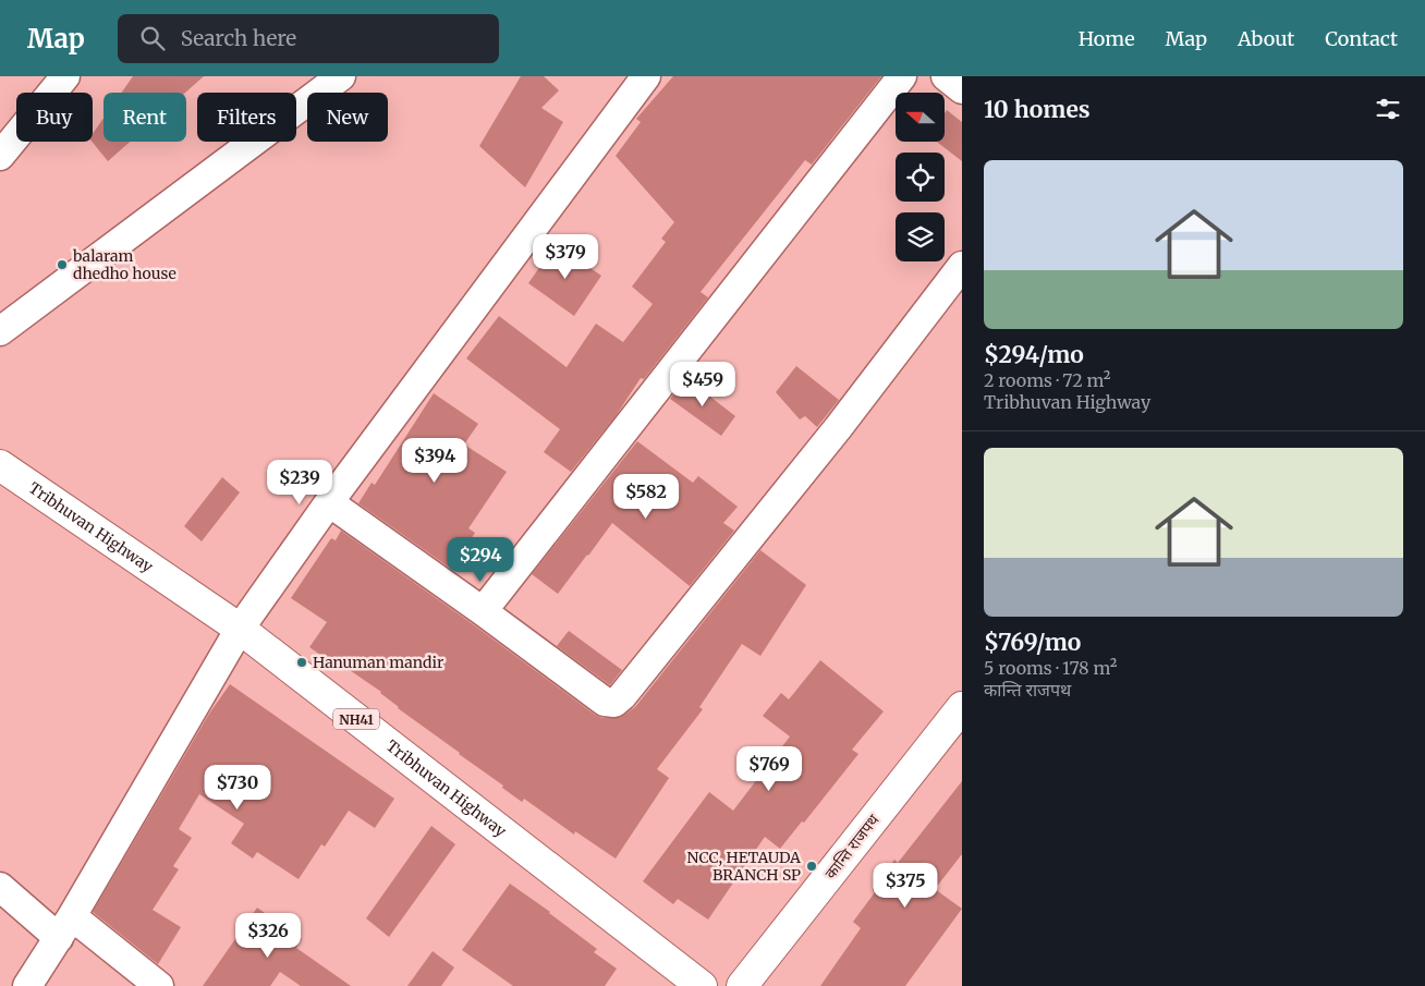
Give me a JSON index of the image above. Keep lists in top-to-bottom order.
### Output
{
  "streets": {
    "main road": ["Tribhuvan Highway", "NH41", "कान्ति राजपथ"]
  },
  "places": ["balaram dhedho house", "Hanuman mandir", "NCC, HETAUDA BRANCH SP"],
  "north": "left",
  "page": {
    "header": "Map",
    "search": "Search here",
    "nav": [
      "Home",
      "Map",
      "About",
      "Contact"
    ],
    "heading": "10 homes",
    "chip": [
      "Buy",
      "Rent",
      "Filters",
      "New"
    ],
    "list": [
      {
        "name": "$294/mo",
        "note": "2 rooms · 72 m² · Tribhuvan Highway"
      },
      {
        "name": "$769/mo",
        "note": "5 rooms · 178 m² · कान्ति राजपथ"
      }
    ],
    "price": [
      "$379",
      "$459",
      "$394",
      "$239",
      "$582",
      "$294",
      "$769",
      "$730",
      "$375",
      "$326"
    ]
  }
}
